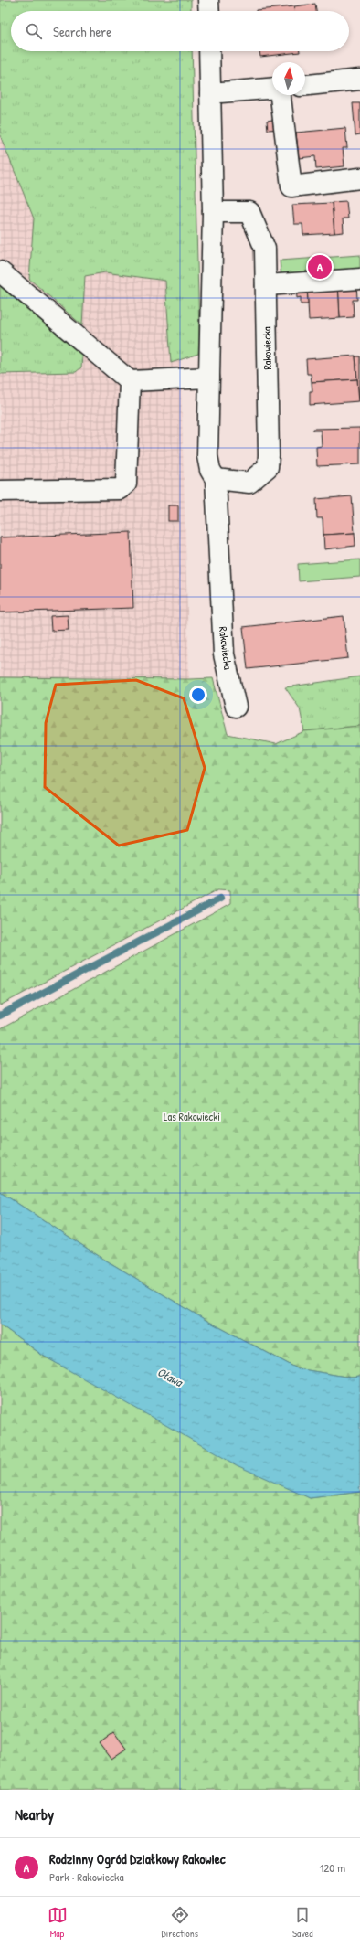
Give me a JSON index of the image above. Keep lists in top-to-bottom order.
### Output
{
  "streets": {
    "street": ["Rakowiecka"]
  },
  "water": ["Oława"],
  "parks": ["Las Rakowiecki"],
  "north": "top",
  "page": {
    "search": "Search here",
    "pins": "A",
    "heading": "Nearby",
    "list": [
      {
        "mark": "A",
        "name": "Rodzinny Ogród Działkowy Rakowiec",
        "note": "Park · Rakowiecka",
        "value": "120 m"
      }
    ],
    "nav": ["Map", "Directions", "Saved"]
  }
}
